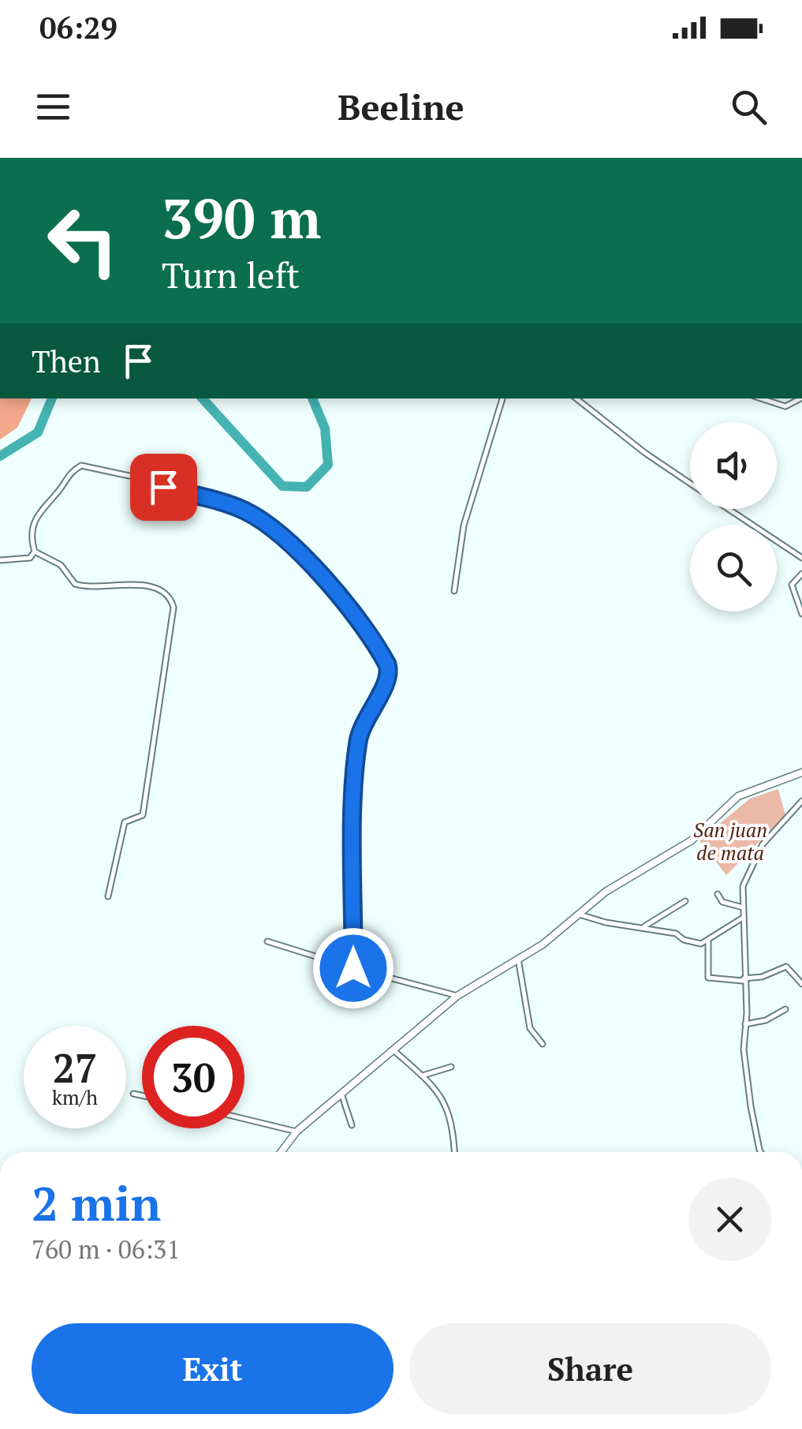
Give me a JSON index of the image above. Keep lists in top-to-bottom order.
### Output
{
  "parks": ["San juan de mata"],
  "page": {
    "status": "06:29",
    "header": "Beeline",
    "turn": ["390 m", "Turn left"],
    "then": "Then",
    "speed": "27 km/h",
    "limit": "30",
    "heading": ["2 min", "760 m · 06:31"],
    "buttons": ["Exit", "Share"]
  }
}
